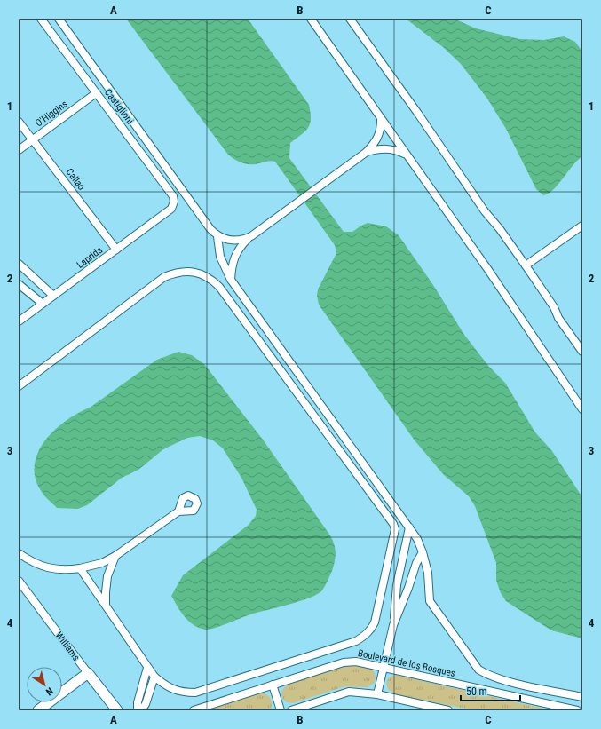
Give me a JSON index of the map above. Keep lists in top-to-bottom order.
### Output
{
  "streets": {
    "street": [
      "Castiglioni",
      "O'Higgins",
      "Callao",
      "Laprida",
      "Williams",
      "Boulevard de los Bosques"
    ]
  },
  "crossings": [
    ["Castiglioni", "O'Higgins"],
    ["Castiglioni", "Laprida"],
    ["O'Higgins", "Callao"],
    ["Callao", "Laprida"]
  ],
  "scale_bar": "50 m",
  "north": "bottom right",
  "grid": {
    "columns": ["A", "B", "C"],
    "rows": [
      "1",
      "2",
      "3",
      "4"
    ]
  }
}
